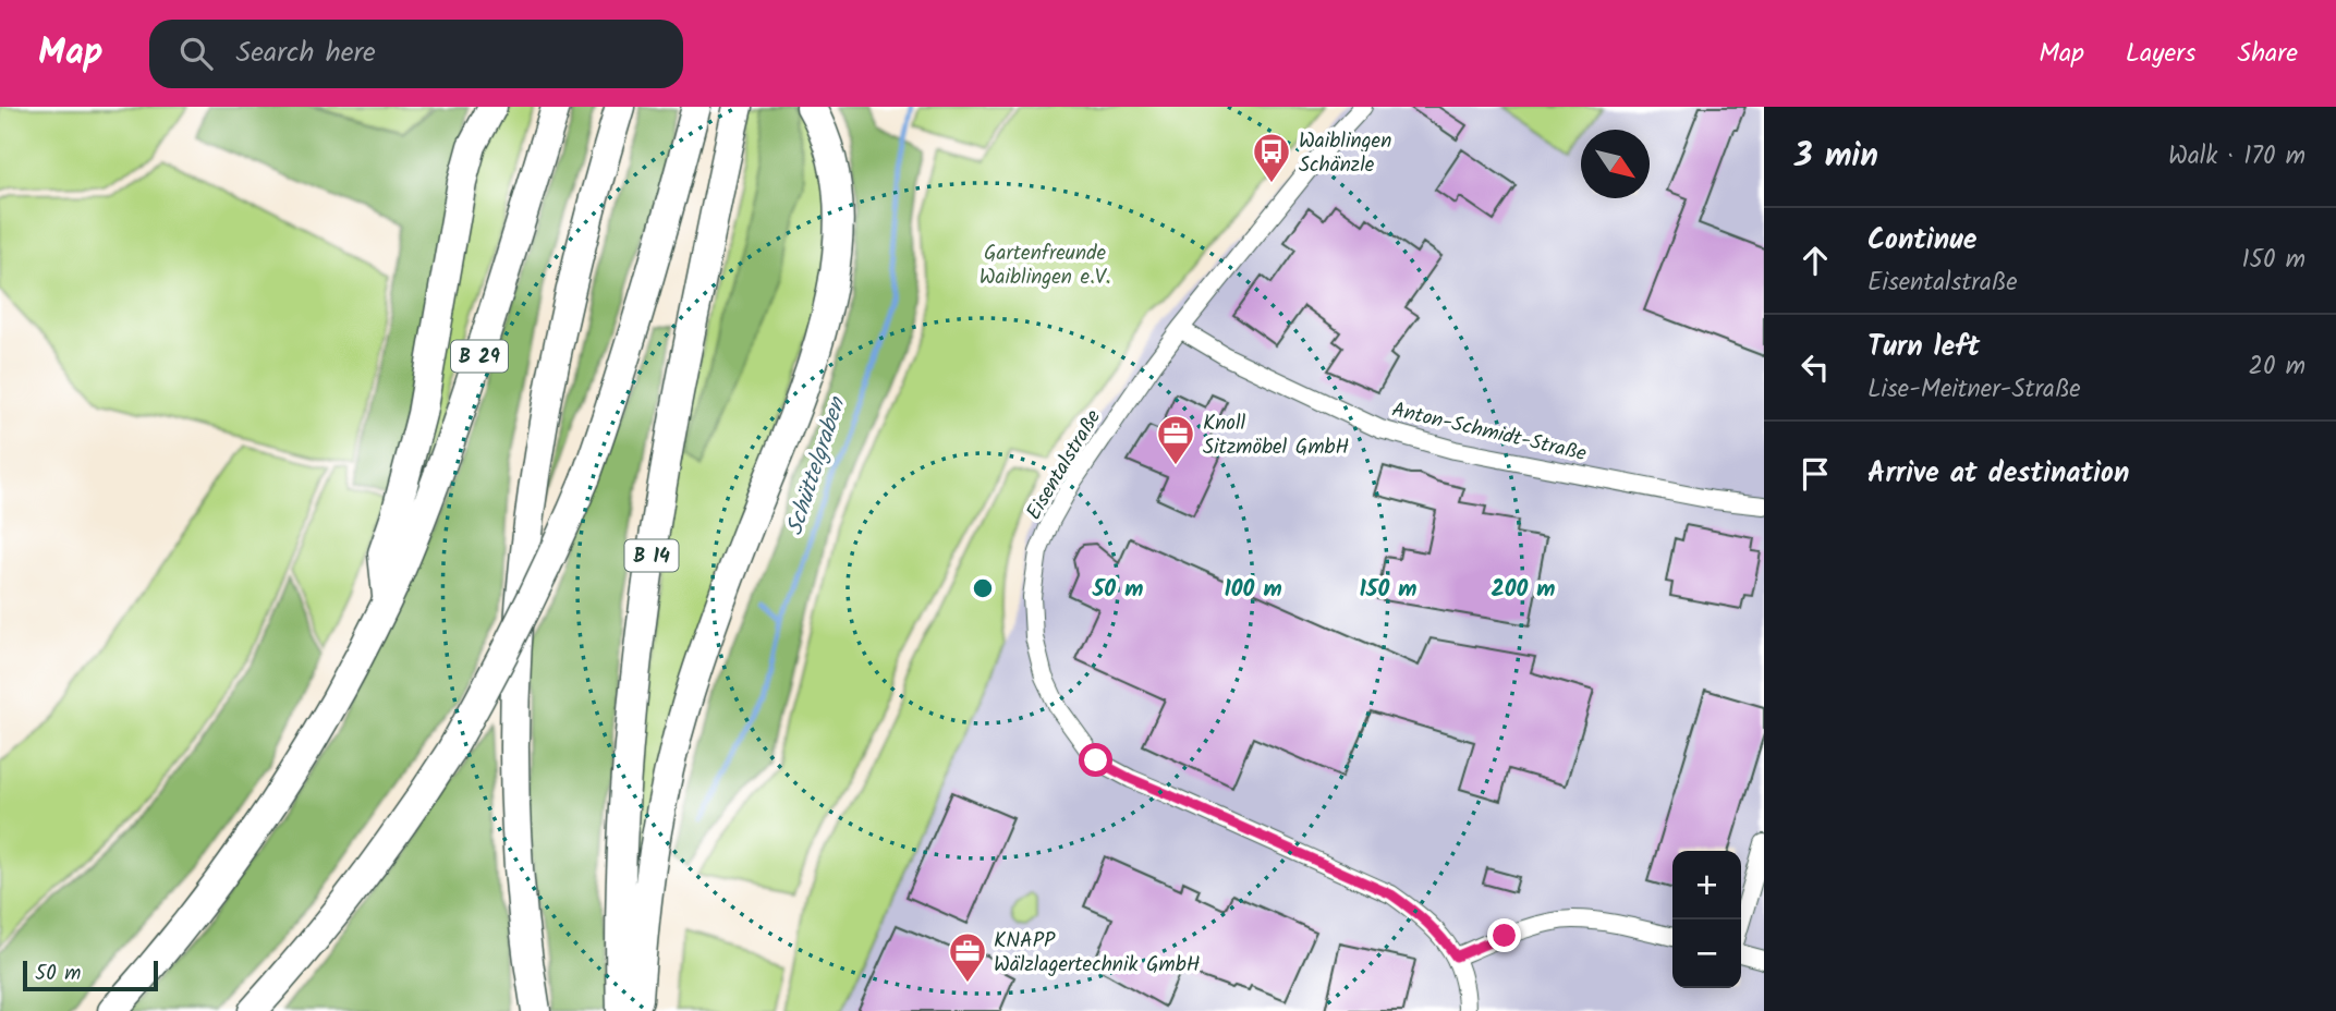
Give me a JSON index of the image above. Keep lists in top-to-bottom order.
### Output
{
  "streets": {
    "highway": ["B 29", "B 14"],
    "street": ["Anton-Schmidt-Straße", "Eisentalstraße"]
  },
  "crossings": [
    ["Anton-Schmidt-Straße", "Eisentalstraße"]
  ],
  "water": ["Schüttelgraben"],
  "parks": ["Gartenfreunde Waiblingen e.V."],
  "places": {
    "bus stop": ["Waiblingen Schänzle"],
    "office": ["Knoll Sitzmöbel GmbH", "KNAPP Wälzlagertechnik GmbH"]
  },
  "scale_bar": "50 m",
  "north": "bottom right",
  "page": {
    "header": "Map",
    "search": "Search here",
    "nav": ["Map", "Layers", "Share"],
    "heading": ["3 min", "Walk · 170 m"],
    "list": [
      ["Continue", "Eisentalstraße", "150 m"],
      ["Turn left", "Lise-Meitner-Straße", "20 m"],
      "Arrive at destination"
    ],
    "map_buttons": ["+", "−"],
    "scale": "50 m"
  },
  "rings": [
    "50 m",
    "100 m",
    "150 m",
    "200 m"
  ]
}
